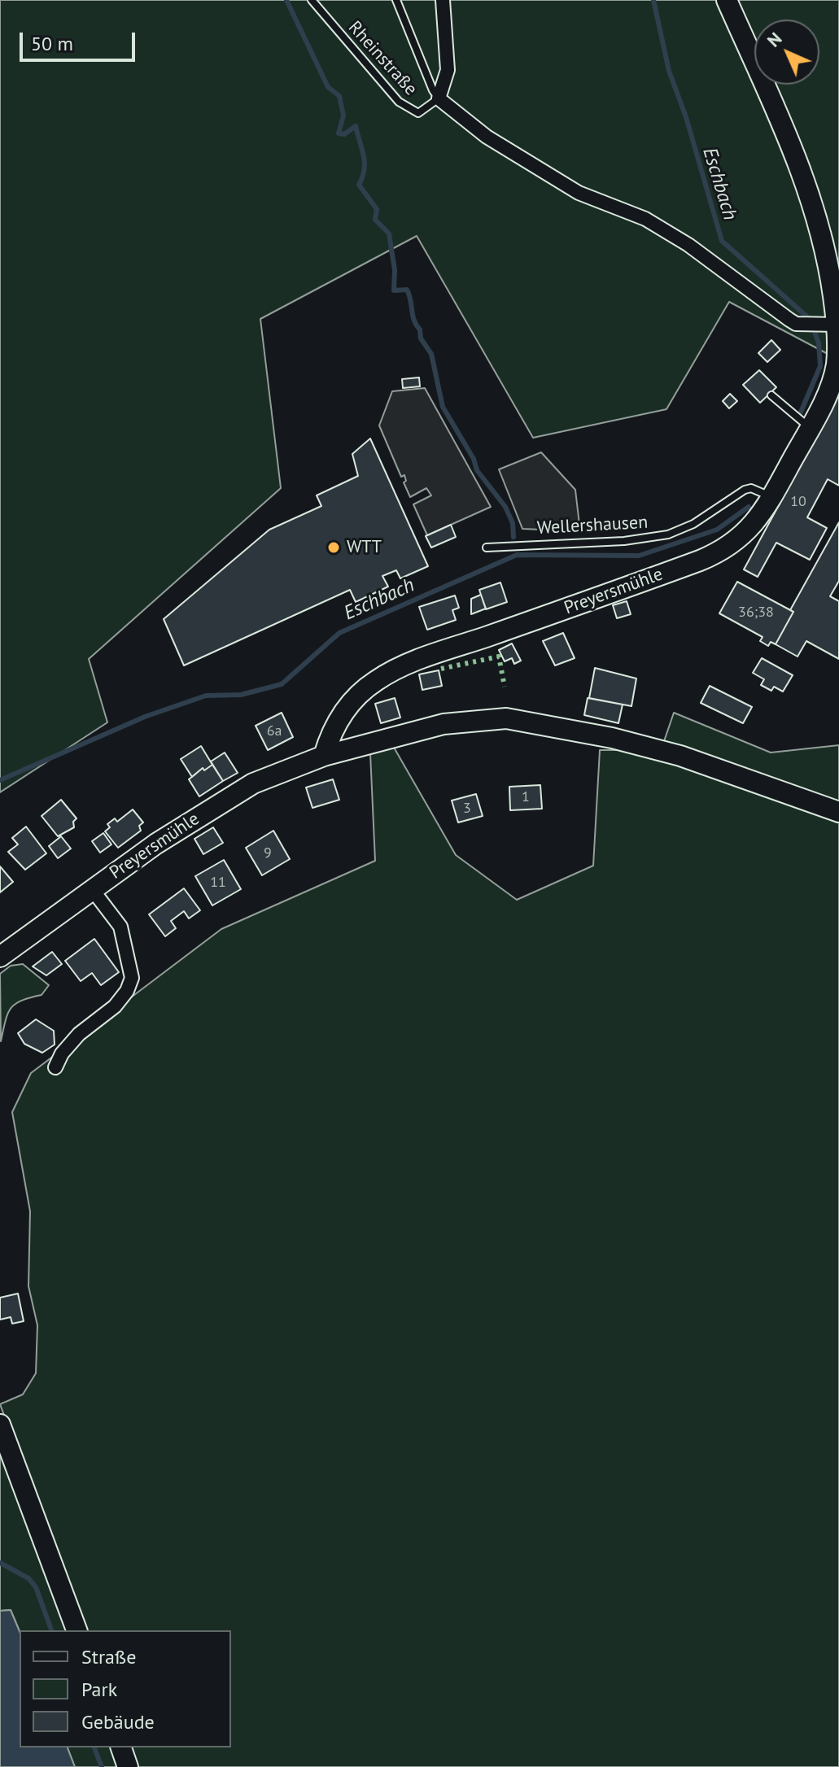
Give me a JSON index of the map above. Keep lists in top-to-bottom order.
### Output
{
  "streets": {
    "main road": ["Preyersmühle"],
    "lane": ["Rheinstraße", "Wellershausen"]
  },
  "crossings": [
    ["Wellershausen", "Preyersmühle"]
  ],
  "water": ["Eschbach"],
  "places": ["WTT"],
  "house_numbers": [
    "10",
    "36;38",
    "6a",
    "1",
    "3",
    "9",
    "11"
  ],
  "legend": ["Straße", "Park", "Gebäude"],
  "scale_bar": "50 m",
  "north": "top left"
}
